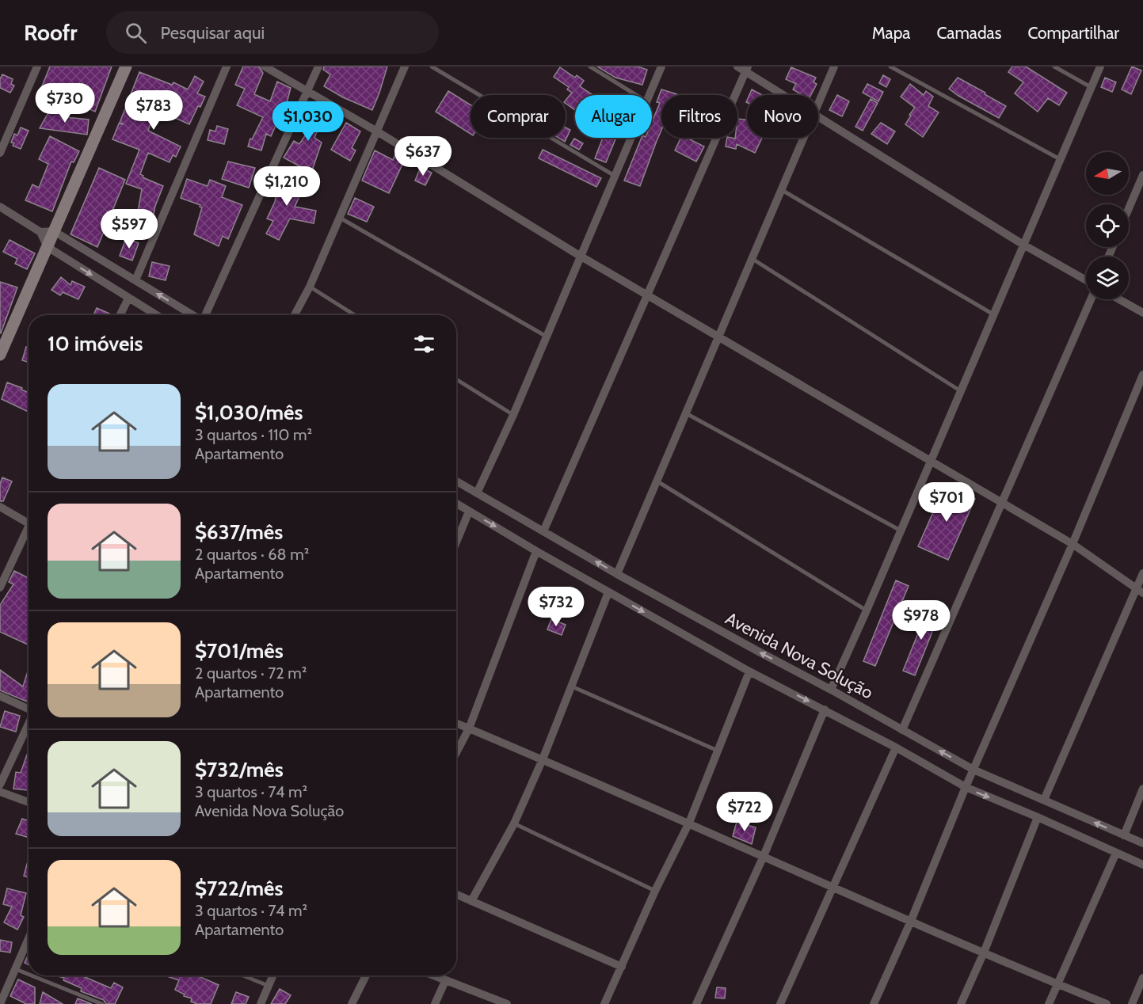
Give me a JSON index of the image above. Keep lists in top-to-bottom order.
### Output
{
  "streets": {
    "street": ["Avenida Nova Solução"]
  },
  "north": "left",
  "page": {
    "header": "Roofr",
    "search": "Pesquisar aqui",
    "nav": ["Mapa", "Camadas", "Compartilhar"],
    "price": [
      "$730",
      "$783",
      "$1,030",
      "$637",
      "$1,210",
      "$597",
      "$701",
      "$732",
      "$978",
      "$722"
    ],
    "chip": [
      "Comprar",
      "Alugar",
      "Filtros",
      "Novo"
    ],
    "heading": "10 imóveis",
    "list": [
      {
        "name": "$1,030/mês",
        "note": "3 quartos · 110 m² · Apartamento"
      },
      {
        "name": "$637/mês",
        "note": "2 quartos · 68 m² · Apartamento"
      },
      {
        "name": "$701/mês",
        "note": "2 quartos · 72 m² · Apartamento"
      },
      {
        "name": "$732/mês",
        "note": "3 quartos · 74 m² · Avenida Nova Solução"
      },
      {
        "name": "$722/mês",
        "note": "3 quartos · 74 m² · Apartamento"
      }
    ]
  }
}
